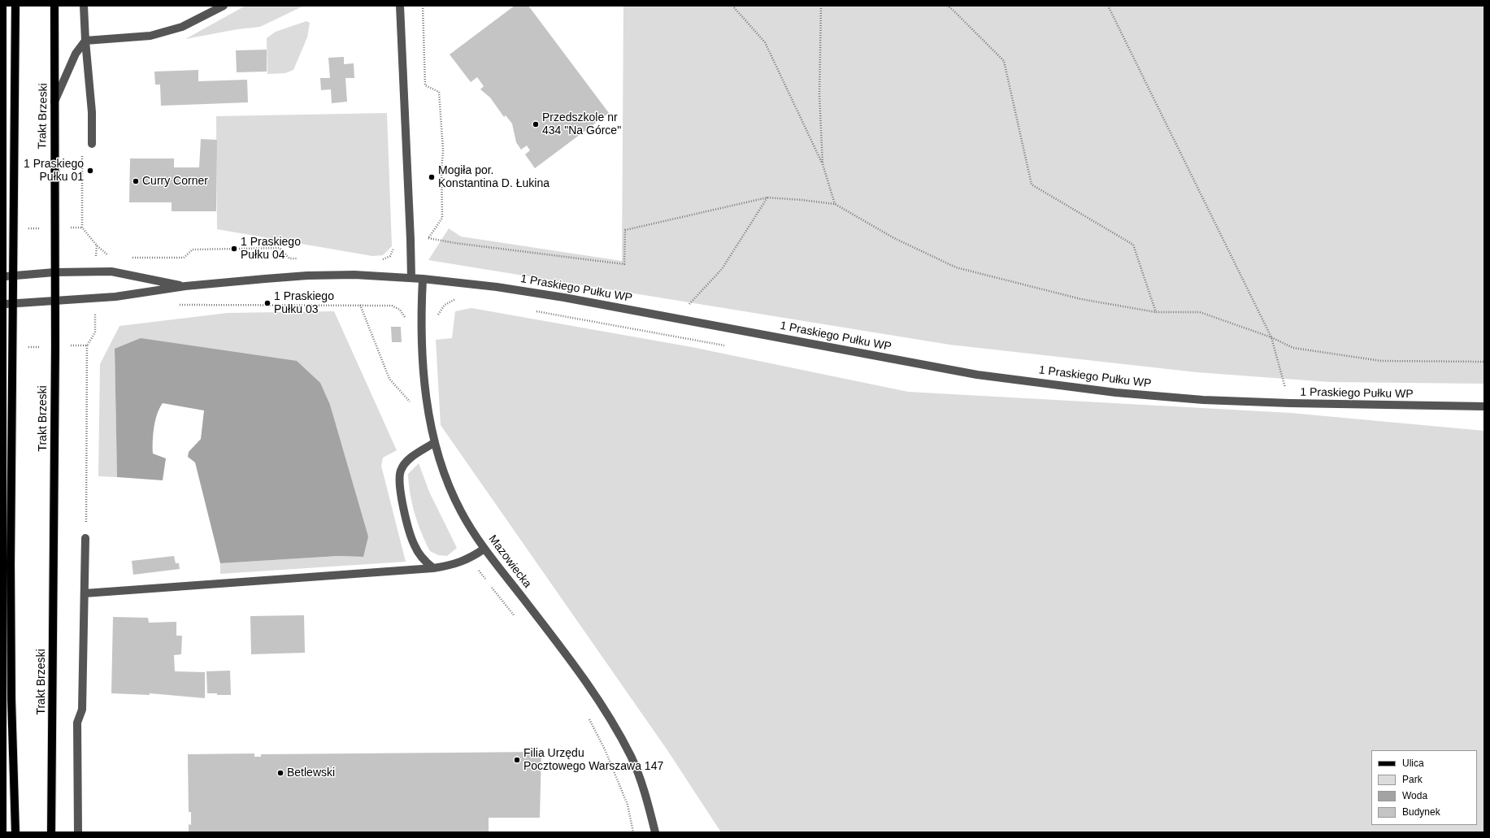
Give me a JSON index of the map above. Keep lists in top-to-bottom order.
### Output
{
  "streets": {
    "main road": ["Trakt Brzeski"],
    "street": ["1 Praskiego Pułku WP", "Mazowiecka"]
  },
  "crossings": [
    ["Trakt Brzeski", "1 Praskiego Pułku WP"],
    ["1 Praskiego Pułku WP", "Mazowiecka"]
  ],
  "places": [
    "Przedszkole nr 434 \"Na Górce\"",
    "1 Praskiego Pułku 01",
    "Mogiła por. Konstantina D. Łukina",
    "Curry Corner",
    "1 Praskiego Pułku 04",
    "1 Praskiego Pułku 03",
    "Filia Urzędu Pocztowego Warszawa 147",
    "Betlewski"
  ],
  "legend": [
    "Ulica",
    "Park",
    "Woda",
    "Budynek"
  ]
}
